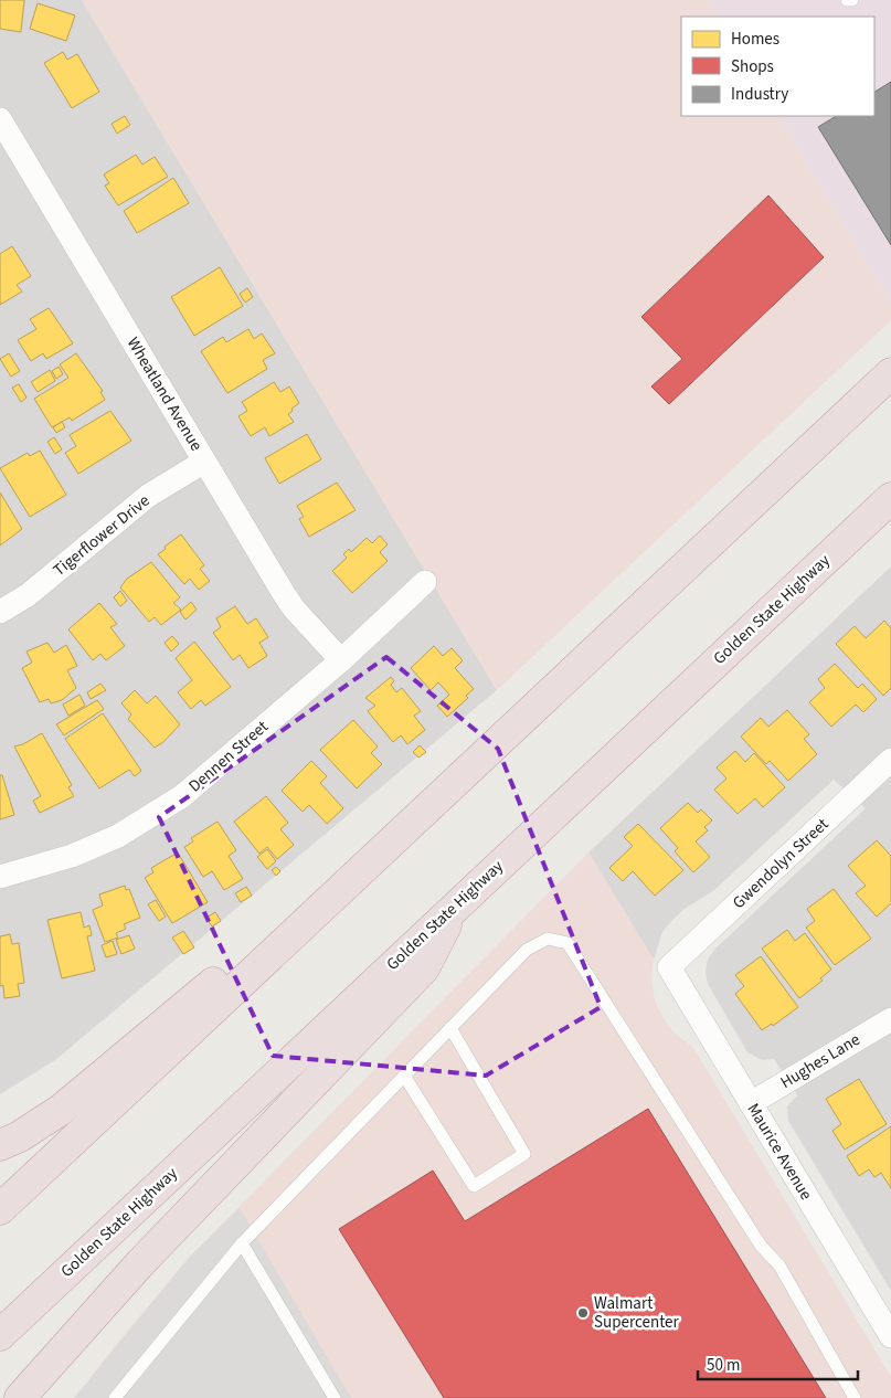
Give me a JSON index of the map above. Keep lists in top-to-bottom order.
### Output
{
  "streets": {
    "highway": ["Golden State Highway"],
    "street": [
      "Wheatland Avenue",
      "Tigerflower Drive",
      "Dennen Street",
      "Gwendolyn Street",
      "Hughes Lane",
      "Maurice Avenue"
    ]
  },
  "crossings": [
    ["Wheatland Avenue", "Tigerflower Drive"],
    ["Wheatland Avenue", "Dennen Street"],
    ["Gwendolyn Street", "Maurice Avenue"],
    ["Hughes Lane", "Maurice Avenue"]
  ],
  "places": ["Walmart Supercenter"],
  "legend": ["Homes", "Shops", "Industry"],
  "scale_bar": "50 m"
}
